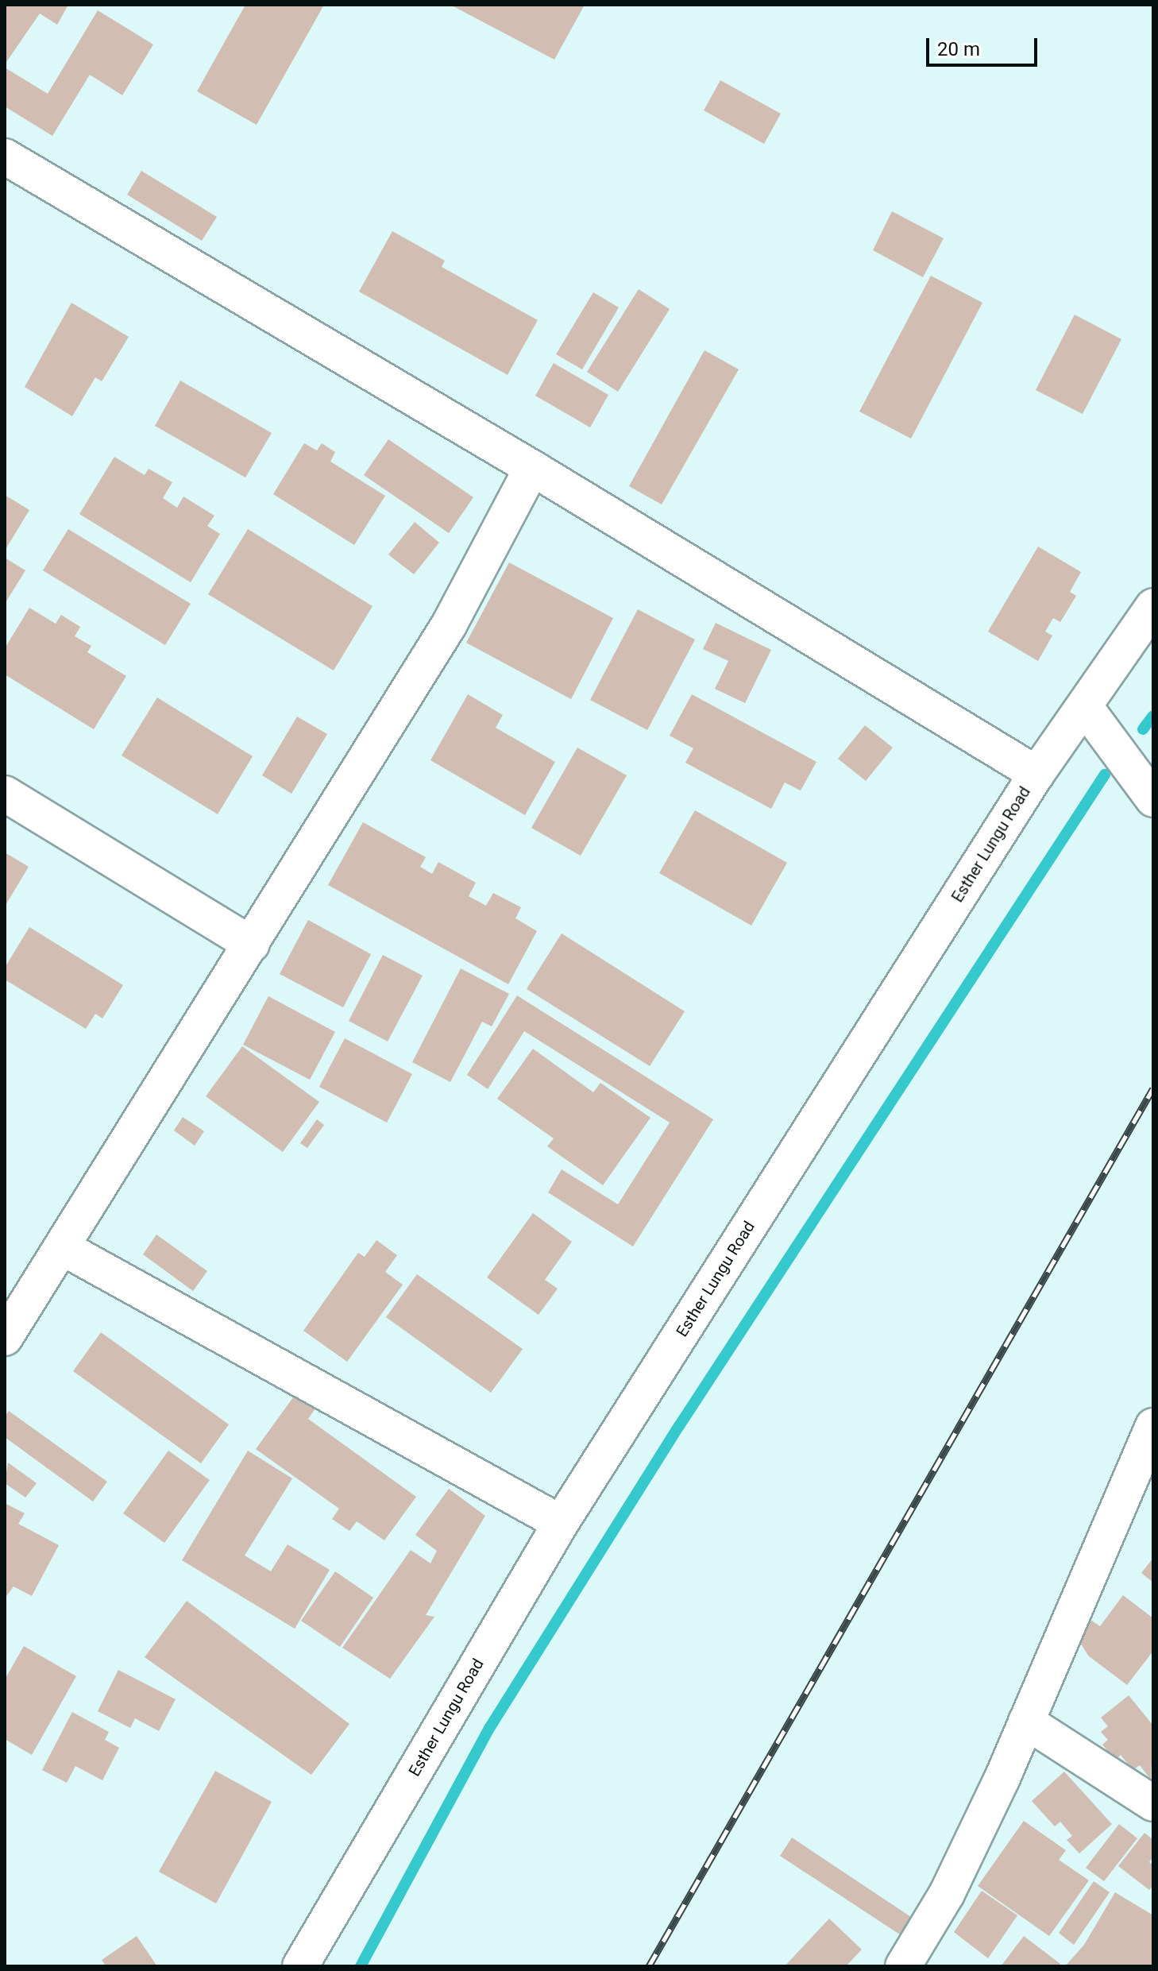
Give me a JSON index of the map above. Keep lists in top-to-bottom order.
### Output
{
  "streets": {
    "street": ["Esther Lungu Road"]
  },
  "scale_bar": "20 m"
}
